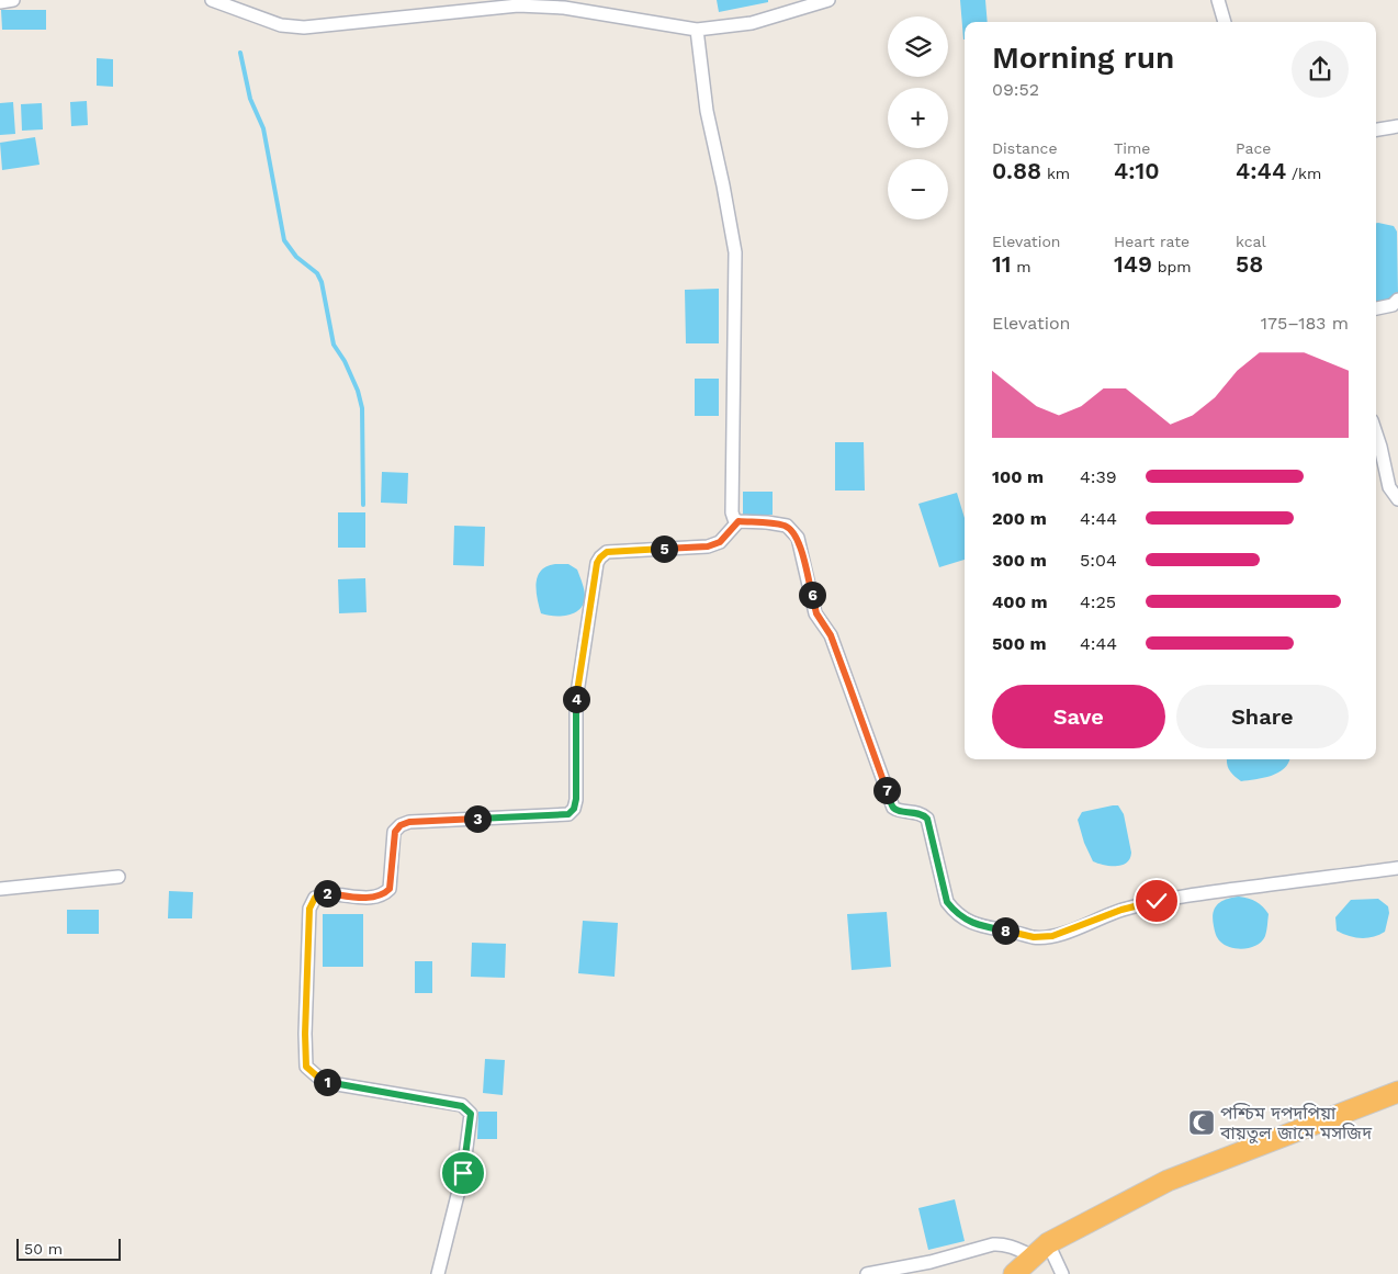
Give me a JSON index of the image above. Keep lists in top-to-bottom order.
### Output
{
  "places": {
    "mosque": ["পশ্চিম দপদপিয়া বায়তুল জামে মসজিদ"]
  },
  "scale_bar": "50 m",
  "page": {
    "map_buttons": ["+", "−"],
    "heading": ["Morning run", "09:52"],
    "stats": [
      ["Distance", "0.88 km"],
      ["Time", "4:10"],
      ["Pace", "4:44 /km"],
      ["Elevation", "11 m"],
      ["Heart rate", "149 bpm"],
      ["kcal", "58"]
    ],
    "chart": ["Elevation", "175–183 m"],
    "list": [
      {
        "name": "100 m",
        "note": "4:39"
      },
      {
        "name": "200 m",
        "note": "4:44"
      },
      {
        "name": "300 m",
        "note": "5:04"
      },
      {
        "name": "400 m",
        "note": "4:25"
      },
      {
        "name": "500 m",
        "note": "4:44"
      }
    ],
    "pins": [
      "5",
      "6",
      "4",
      "7",
      "3",
      "2",
      "8",
      "1"
    ],
    "buttons": ["Save", "Share"],
    "scale": "50 m"
  }
}
